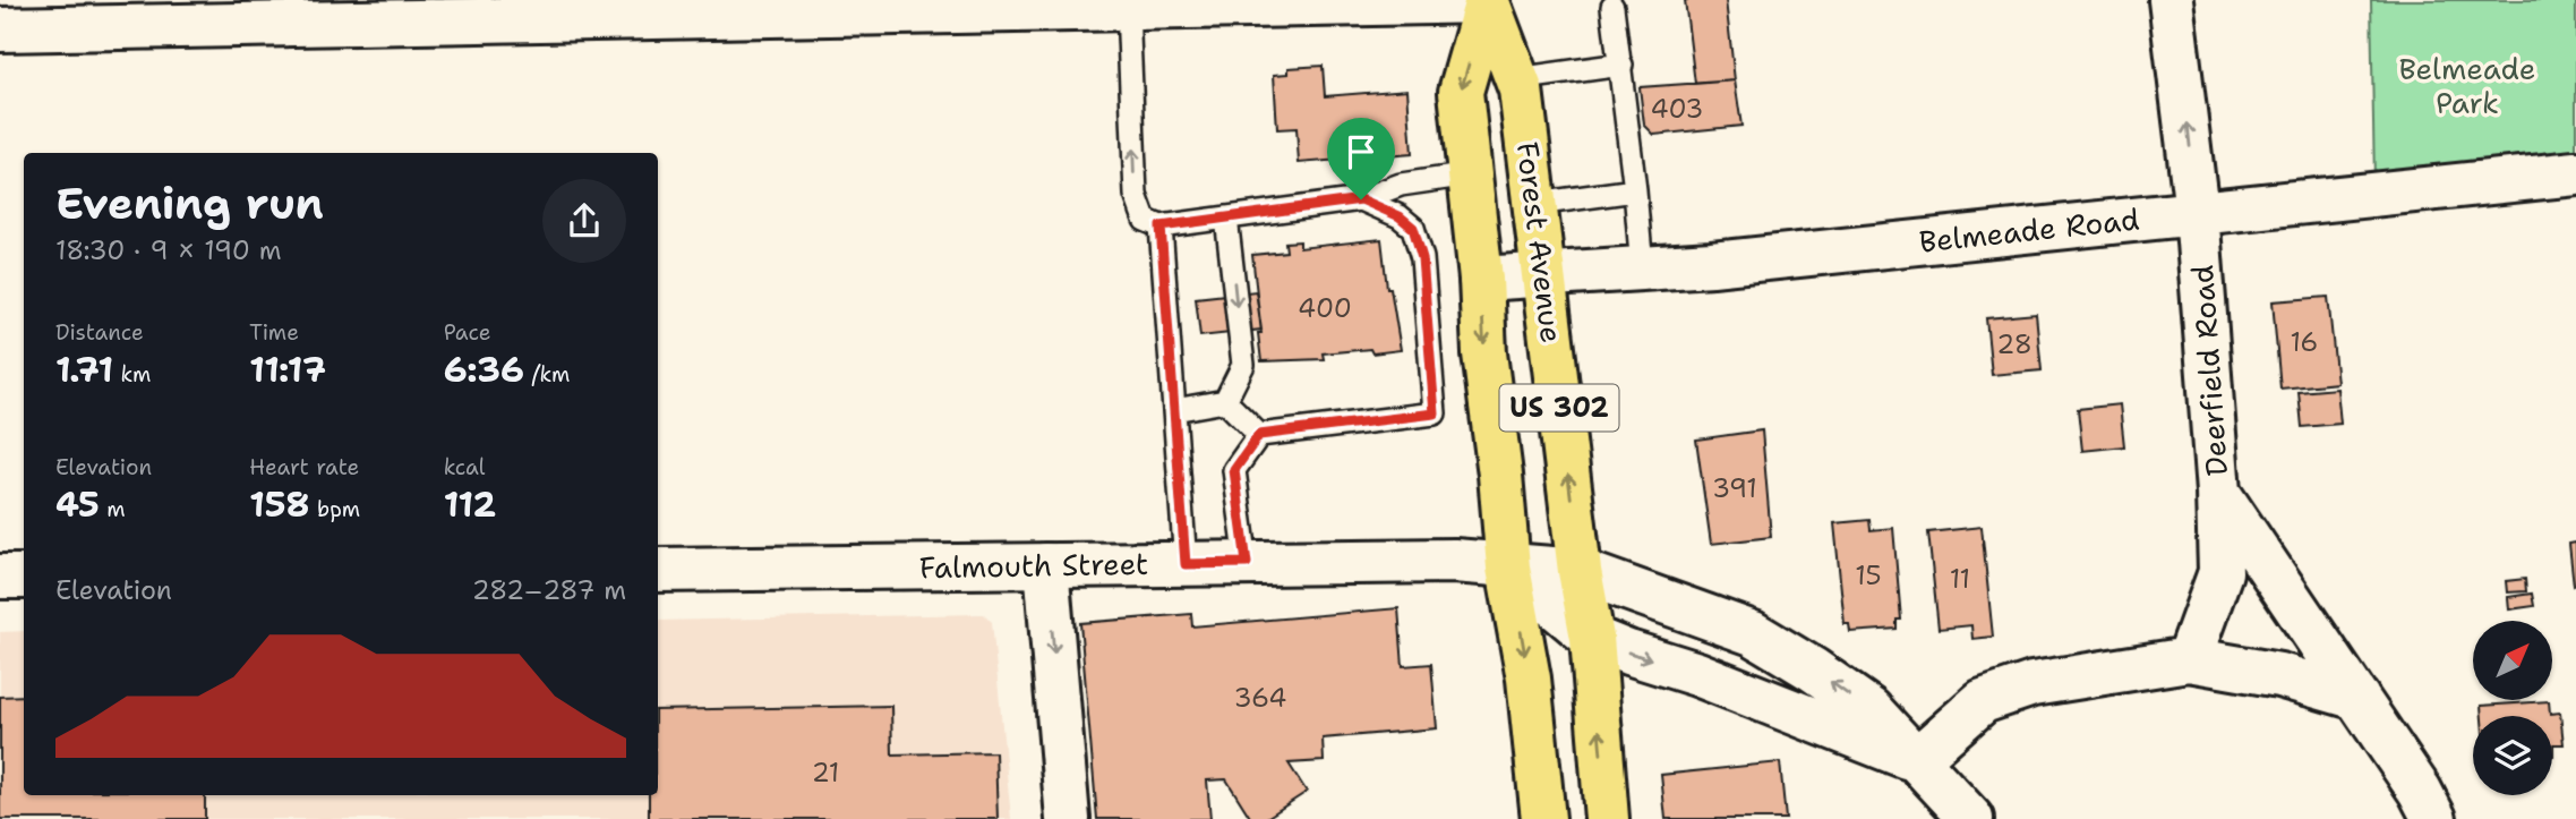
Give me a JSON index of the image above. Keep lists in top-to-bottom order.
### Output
{
  "streets": {
    "highway": ["Forest Avenue", "US 302"],
    "street": ["Belmeade Road", "Deerfield Road", "Falmouth Street"]
  },
  "crossings": [
    ["Belmeade Road", "Forest Avenue"],
    ["Belmeade Road", "Deerfield Road"],
    ["Forest Avenue", "Falmouth Street"]
  ],
  "parks": ["Belmeade Park"],
  "house_numbers": [
    "403",
    "400",
    "16",
    "28",
    "391",
    "15",
    "11",
    "364",
    "21"
  ],
  "north": "top right",
  "page": {
    "heading": ["Evening run", "18:30 · 9 × 190 m"],
    "stats": [
      ["Distance", "1.71 km"],
      ["Time", "11:17"],
      ["Pace", "6:36 /km"],
      ["Elevation", "45 m"],
      ["Heart rate", "158 bpm"],
      ["kcal", "112"]
    ],
    "chart": ["Elevation", "282–287 m"]
  }
}
